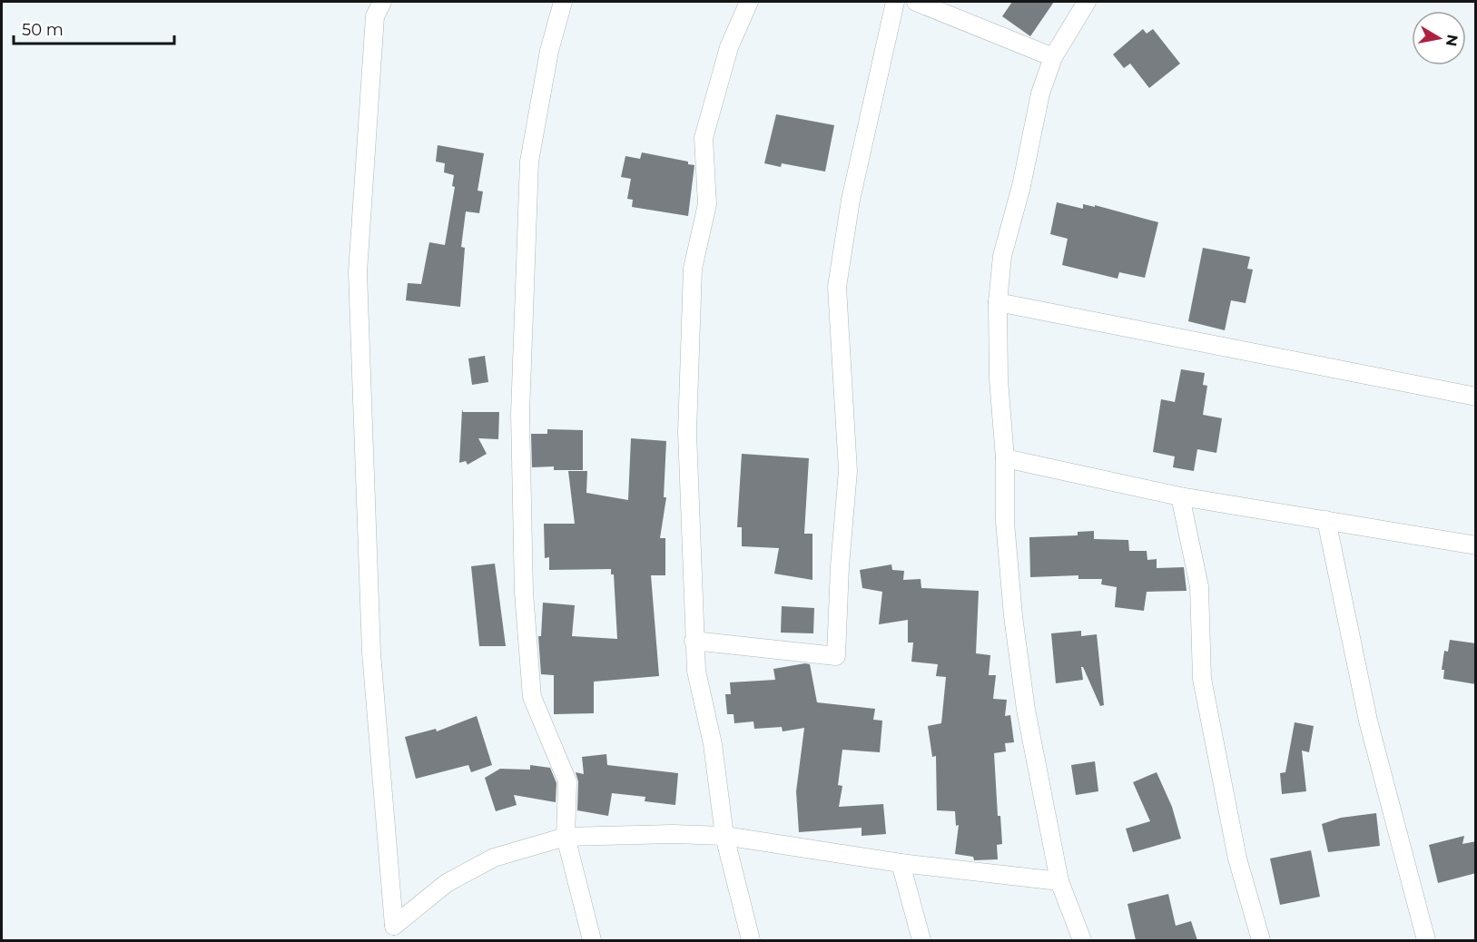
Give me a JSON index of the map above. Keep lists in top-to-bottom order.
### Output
{
  "scale_bar": "50 m",
  "north": "right"
}
